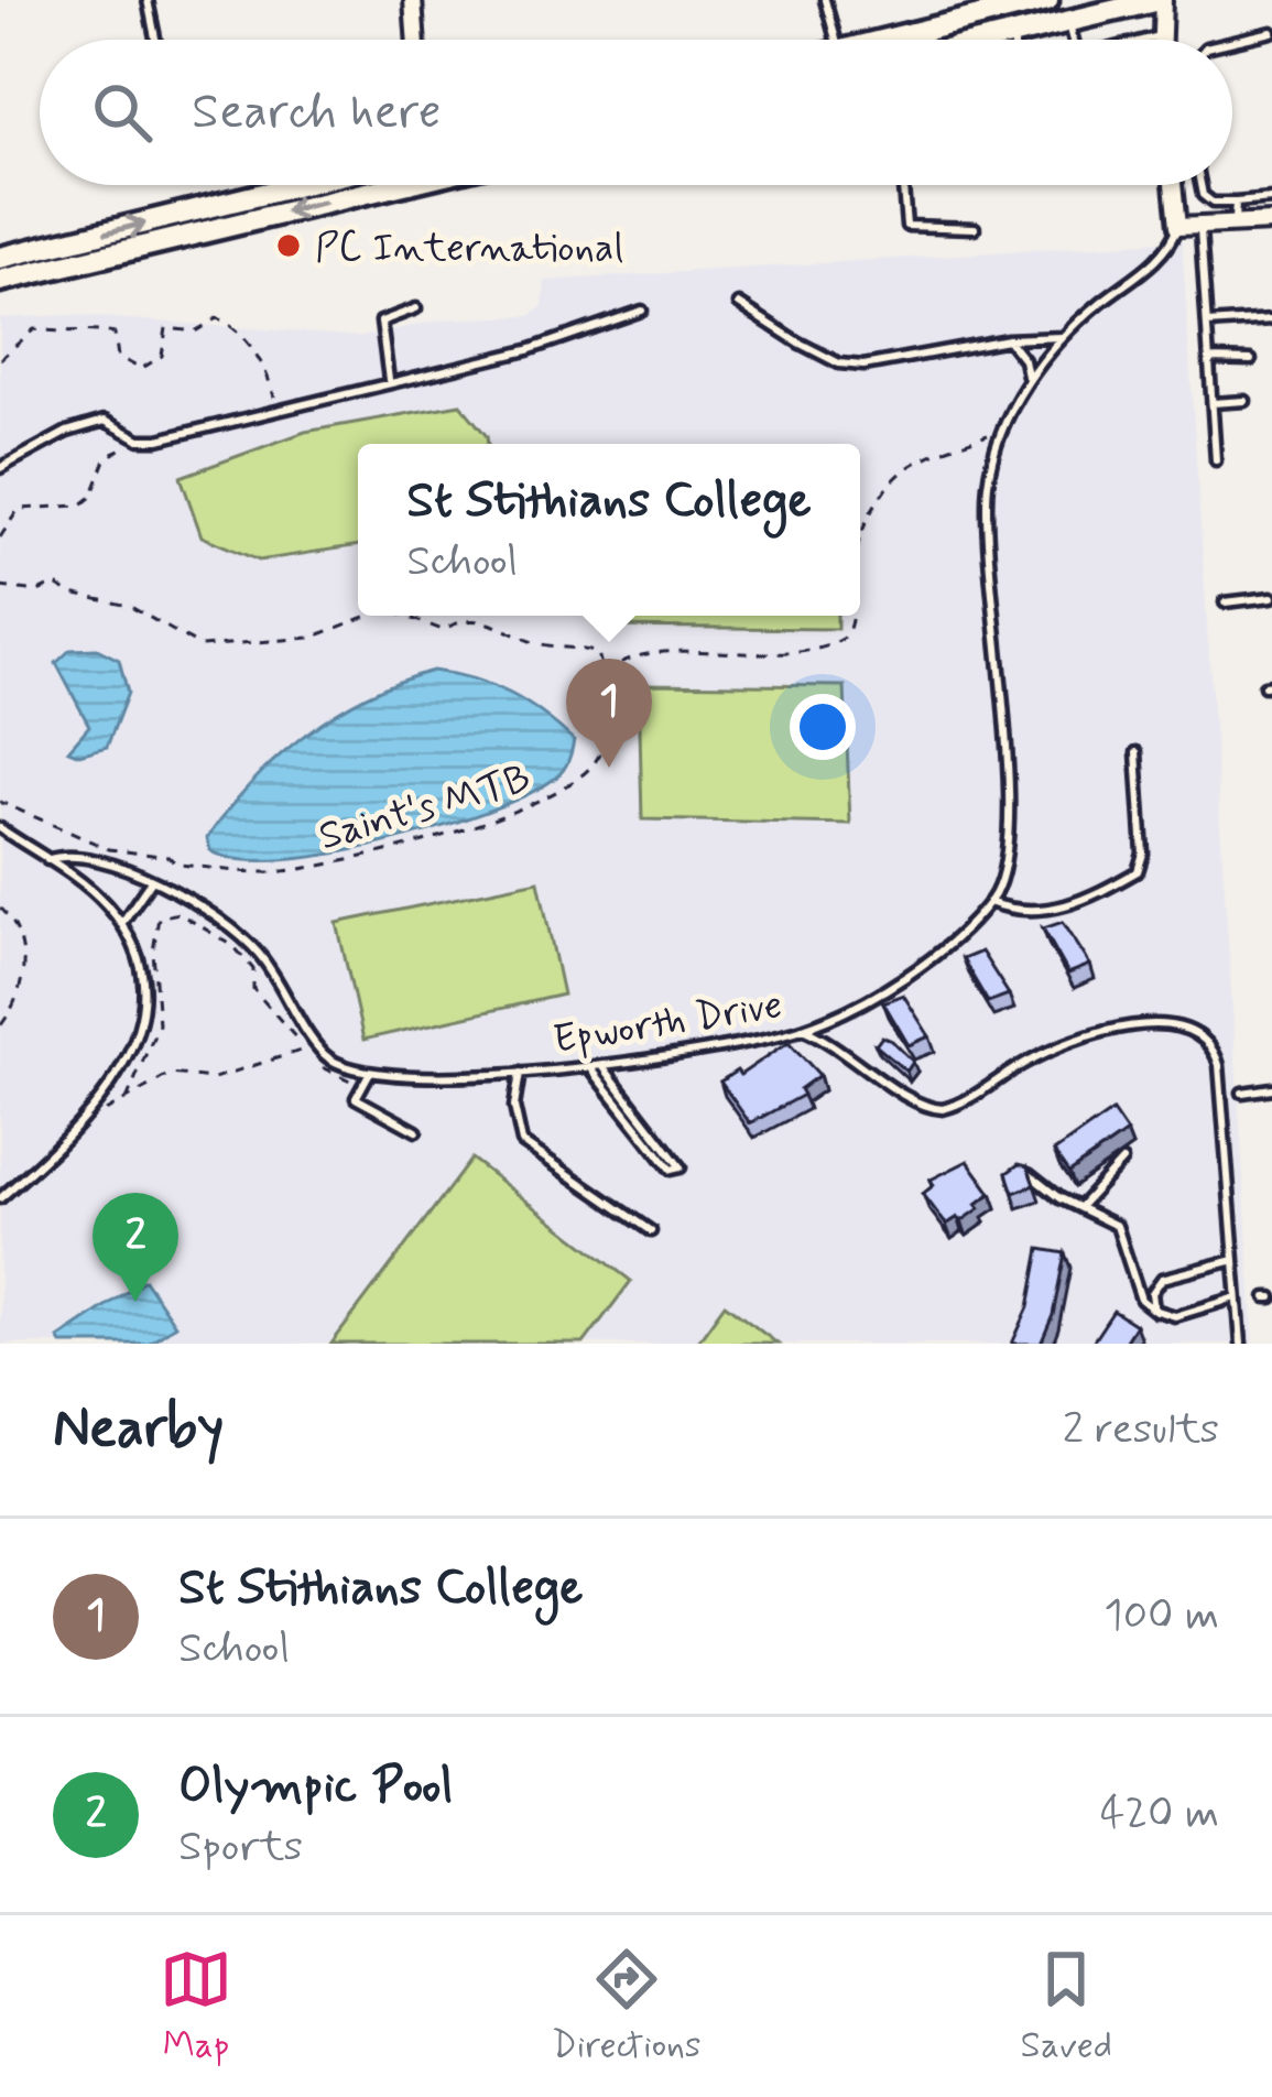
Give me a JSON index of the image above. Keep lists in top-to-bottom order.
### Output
{
  "streets": {
    "lane": ["Epworth Drive"],
    "path": ["Saint's MTB"]
  },
  "places": ["PC International"],
  "page": {
    "search": "Search here",
    "popup": ["St Stithians College", "School"],
    "pins": ["1", "2"],
    "heading": ["Nearby", "2 results"],
    "list": [
      {
        "mark": "1",
        "name": "St Stithians College",
        "note": "School",
        "value": "100 m"
      },
      {
        "mark": "2",
        "name": "Olympic Pool",
        "note": "Sports",
        "value": "420 m"
      }
    ],
    "nav": ["Map", "Directions", "Saved"]
  }
}
